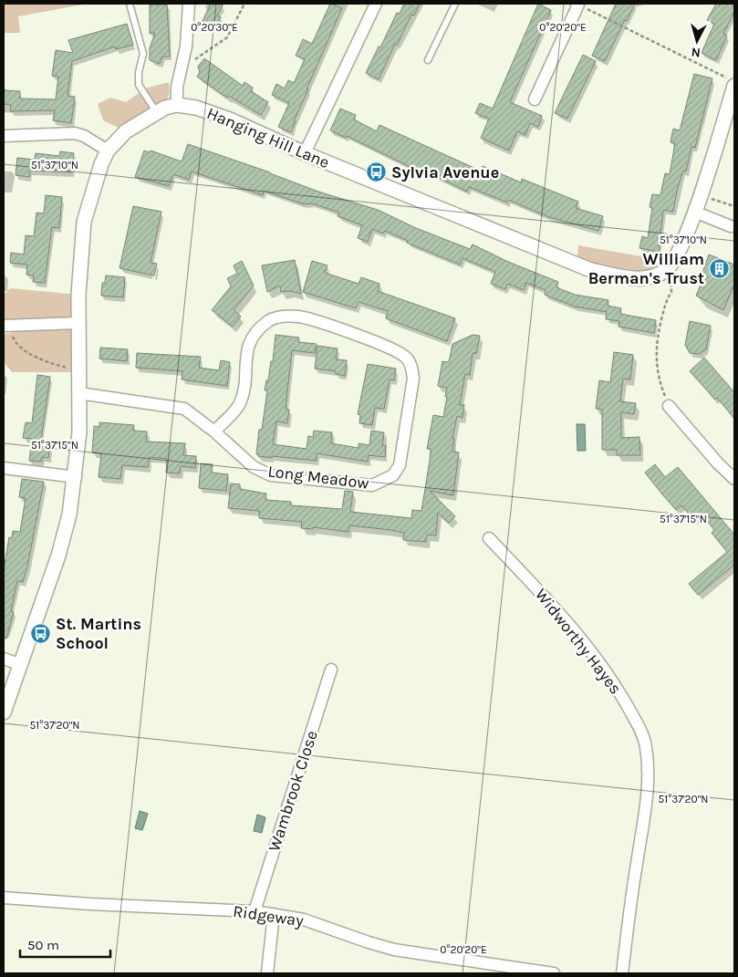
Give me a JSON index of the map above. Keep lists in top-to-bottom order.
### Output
{
  "streets": {
    "street": [
      "Hanging Hill Lane",
      "Long Meadow",
      "Widworthy Hayes",
      "Wambrook Close",
      "Ridgeway"
    ]
  },
  "crossings": [
    ["Hanging Hill Lane", "Long Meadow"],
    ["Wambrook Close", "Ridgeway"]
  ],
  "places": {
    "bus stop": ["Sylvia Avenue", "St. Martins School"],
    "building": ["William Berman's Trust"]
  },
  "scale_bar": "50 m",
  "north": "bottom",
  "coordinates": [
    "0°20'30\"E",
    "0°20'20\"E",
    "51°37'10\"N",
    "51°37'15\"N",
    "51°37'20\"N"
  ]
}
